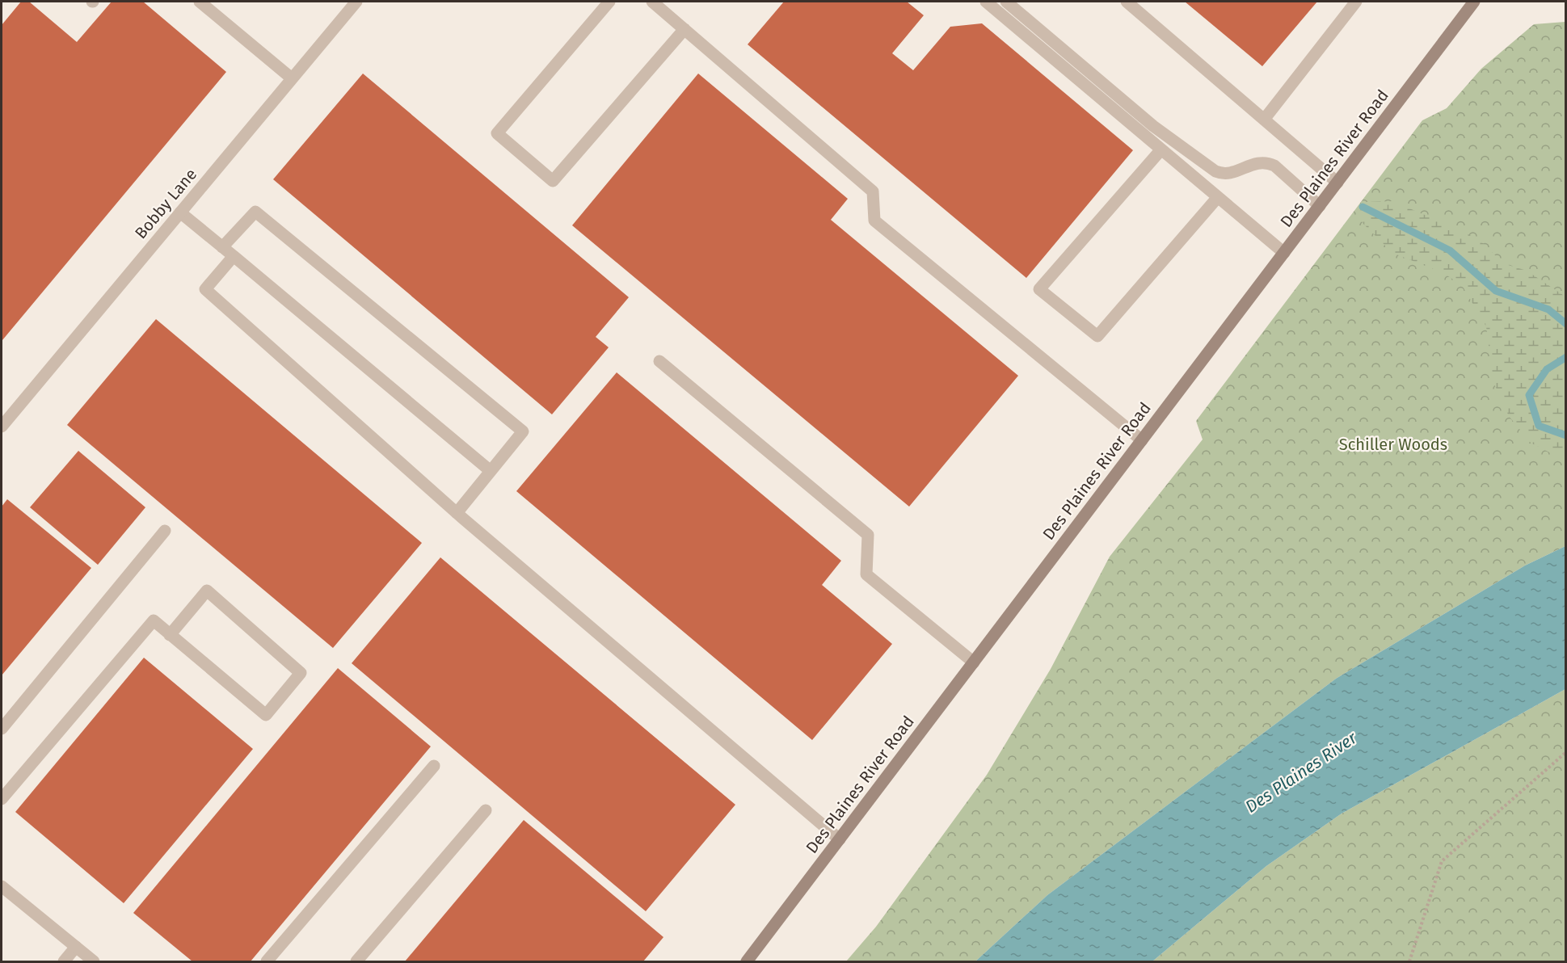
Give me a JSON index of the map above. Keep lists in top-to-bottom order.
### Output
{
  "streets": {
    "main road": ["Des Plaines River Road"],
    "street": ["Bobby Lane"]
  },
  "water": ["Des Plaines River"],
  "parks": ["Schiller Woods"]
}
